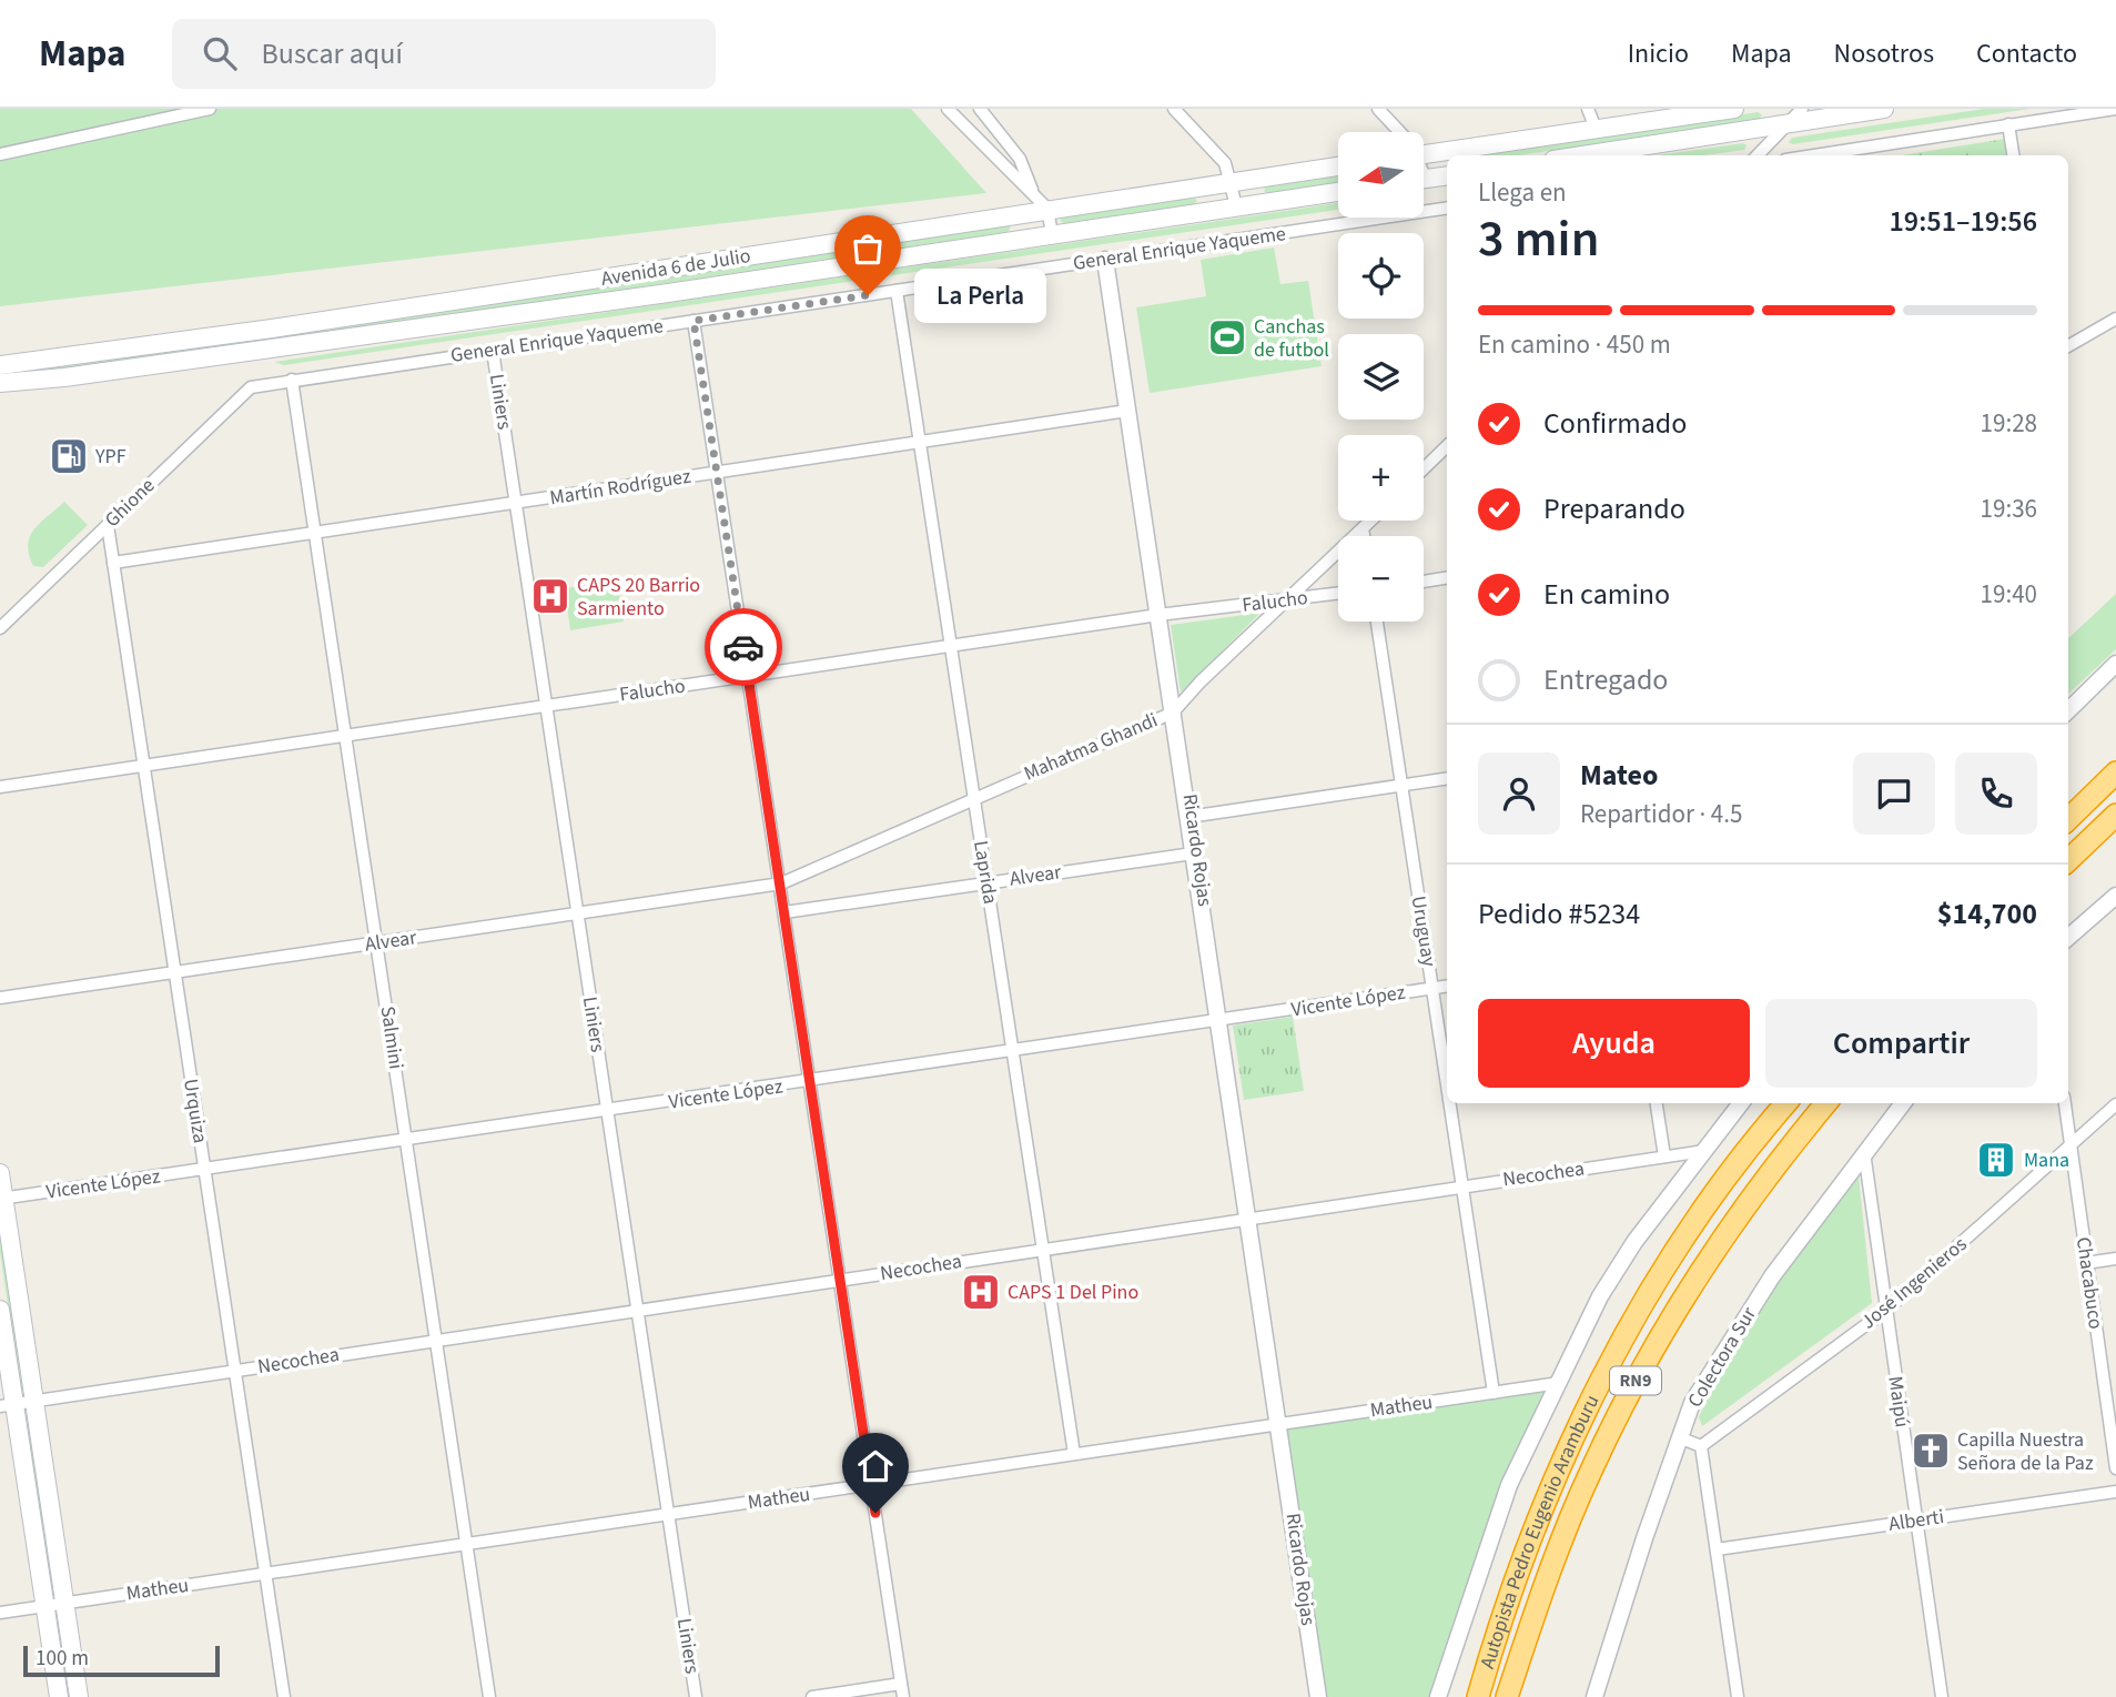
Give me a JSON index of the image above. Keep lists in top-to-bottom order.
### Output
{
  "streets": {
    "highway": ["RN9", "Autopista Pedro Eugenio Aramburu"],
    "main road": ["Avenida 6 de Julio"],
    "street": [
      "General Enrique Yaqueme",
      "Liniers",
      "Martín Rodríguez",
      "Ghione",
      "Falucho",
      "Mahatma Ghandi",
      "Ricardo Rojas",
      "Laprida",
      "Alvear",
      "Uruguay",
      "Vicente López",
      "Salmini",
      "Urquiza",
      "Necochea",
      "José Ingenieros",
      "Chacabuco",
      "Colectora Sur",
      "Maipú",
      "Matheu",
      "Alberti"
    ]
  },
  "crossings": [
    ["General Enrique Yaqueme", "Liniers"],
    ["General Enrique Yaqueme", "Ghione"],
    ["General Enrique Yaqueme", "Ricardo Rojas"],
    ["General Enrique Yaqueme", "Laprida"],
    ["General Enrique Yaqueme", "Salmini"],
    ["Liniers", "Martín Rodríguez"],
    ["Liniers", "Falucho"],
    ["Liniers", "Alvear"],
    ["Liniers", "Vicente López"],
    ["Liniers", "Necochea"],
    ["Liniers", "Matheu"],
    ["Martín Rodríguez", "Ricardo Rojas"],
    ["Martín Rodríguez", "Laprida"],
    ["Martín Rodríguez", "Salmini"],
    ["Martín Rodríguez", "Urquiza"],
    ["Ghione", "Urquiza"],
    ["Falucho", "Mahatma Ghandi"],
    ["Falucho", "Ricardo Rojas"],
    ["Falucho", "Laprida"],
    ["Falucho", "Salmini"],
    ["Falucho", "Urquiza"],
    ["Mahatma Ghandi", "Ricardo Rojas"],
    ["Mahatma Ghandi", "Laprida"],
    ["Mahatma Ghandi", "Alvear"],
    ["Ricardo Rojas", "Alvear"],
    ["Ricardo Rojas", "Vicente López"],
    ["Ricardo Rojas", "Necochea"],
    ["Ricardo Rojas", "Matheu"],
    ["Laprida", "Alvear"],
    ["Laprida", "Vicente López"],
    ["Laprida", "Necochea"],
    ["Laprida", "Matheu"],
    ["Alvear", "Salmini"],
    ["Alvear", "Urquiza"],
    ["Uruguay", "Vicente López"],
    ["Uruguay", "Necochea"],
    ["Uruguay", "Matheu"],
    ["Vicente López", "Salmini"],
    ["Vicente López", "Urquiza"],
    ["Salmini", "Necochea"],
    ["Salmini", "Matheu"],
    ["Urquiza", "Necochea"],
    ["Urquiza", "Matheu"],
    ["José Ingenieros", "Chacabuco"],
    ["José Ingenieros", "Maipú"],
    ["Colectora Sur", "Maipú"],
    ["Maipú", "Alberti"]
  ],
  "places": {
    "other": ["La Perla"],
    "sports": ["Canchas de futbol"],
    "fuel station": ["YPF"],
    "hospital": ["CAPS 20 Barrio Sarmiento", "CAPS 1 Del Pino"],
    "building": ["Mana"],
    "church": ["Capilla Nuestra Señora de la Paz"]
  },
  "scale_bar": "100 m",
  "north": "left",
  "page": {
    "header": "Mapa",
    "search": "Buscar aquí",
    "nav": [
      "Inicio",
      "Mapa",
      "Nosotros",
      "Contacto"
    ],
    "map_buttons": ["+", "−"],
    "heading": ["3 min", "Llega en", "19:51–19:56"],
    "panel": [
      "Mateo",
      "Repartidor · 4.5",
      "Pedido #5234",
      "$14,700"
    ],
    "bubble": "La Perla",
    "bar": "En camino · 450 m",
    "list": [
      ["Confirmado", "19:28"],
      ["Preparando", "19:36"],
      ["En camino", "19:40"],
      "Entregado"
    ],
    "buttons": ["Ayuda", "Compartir"],
    "scale": "100 m"
  }
}
